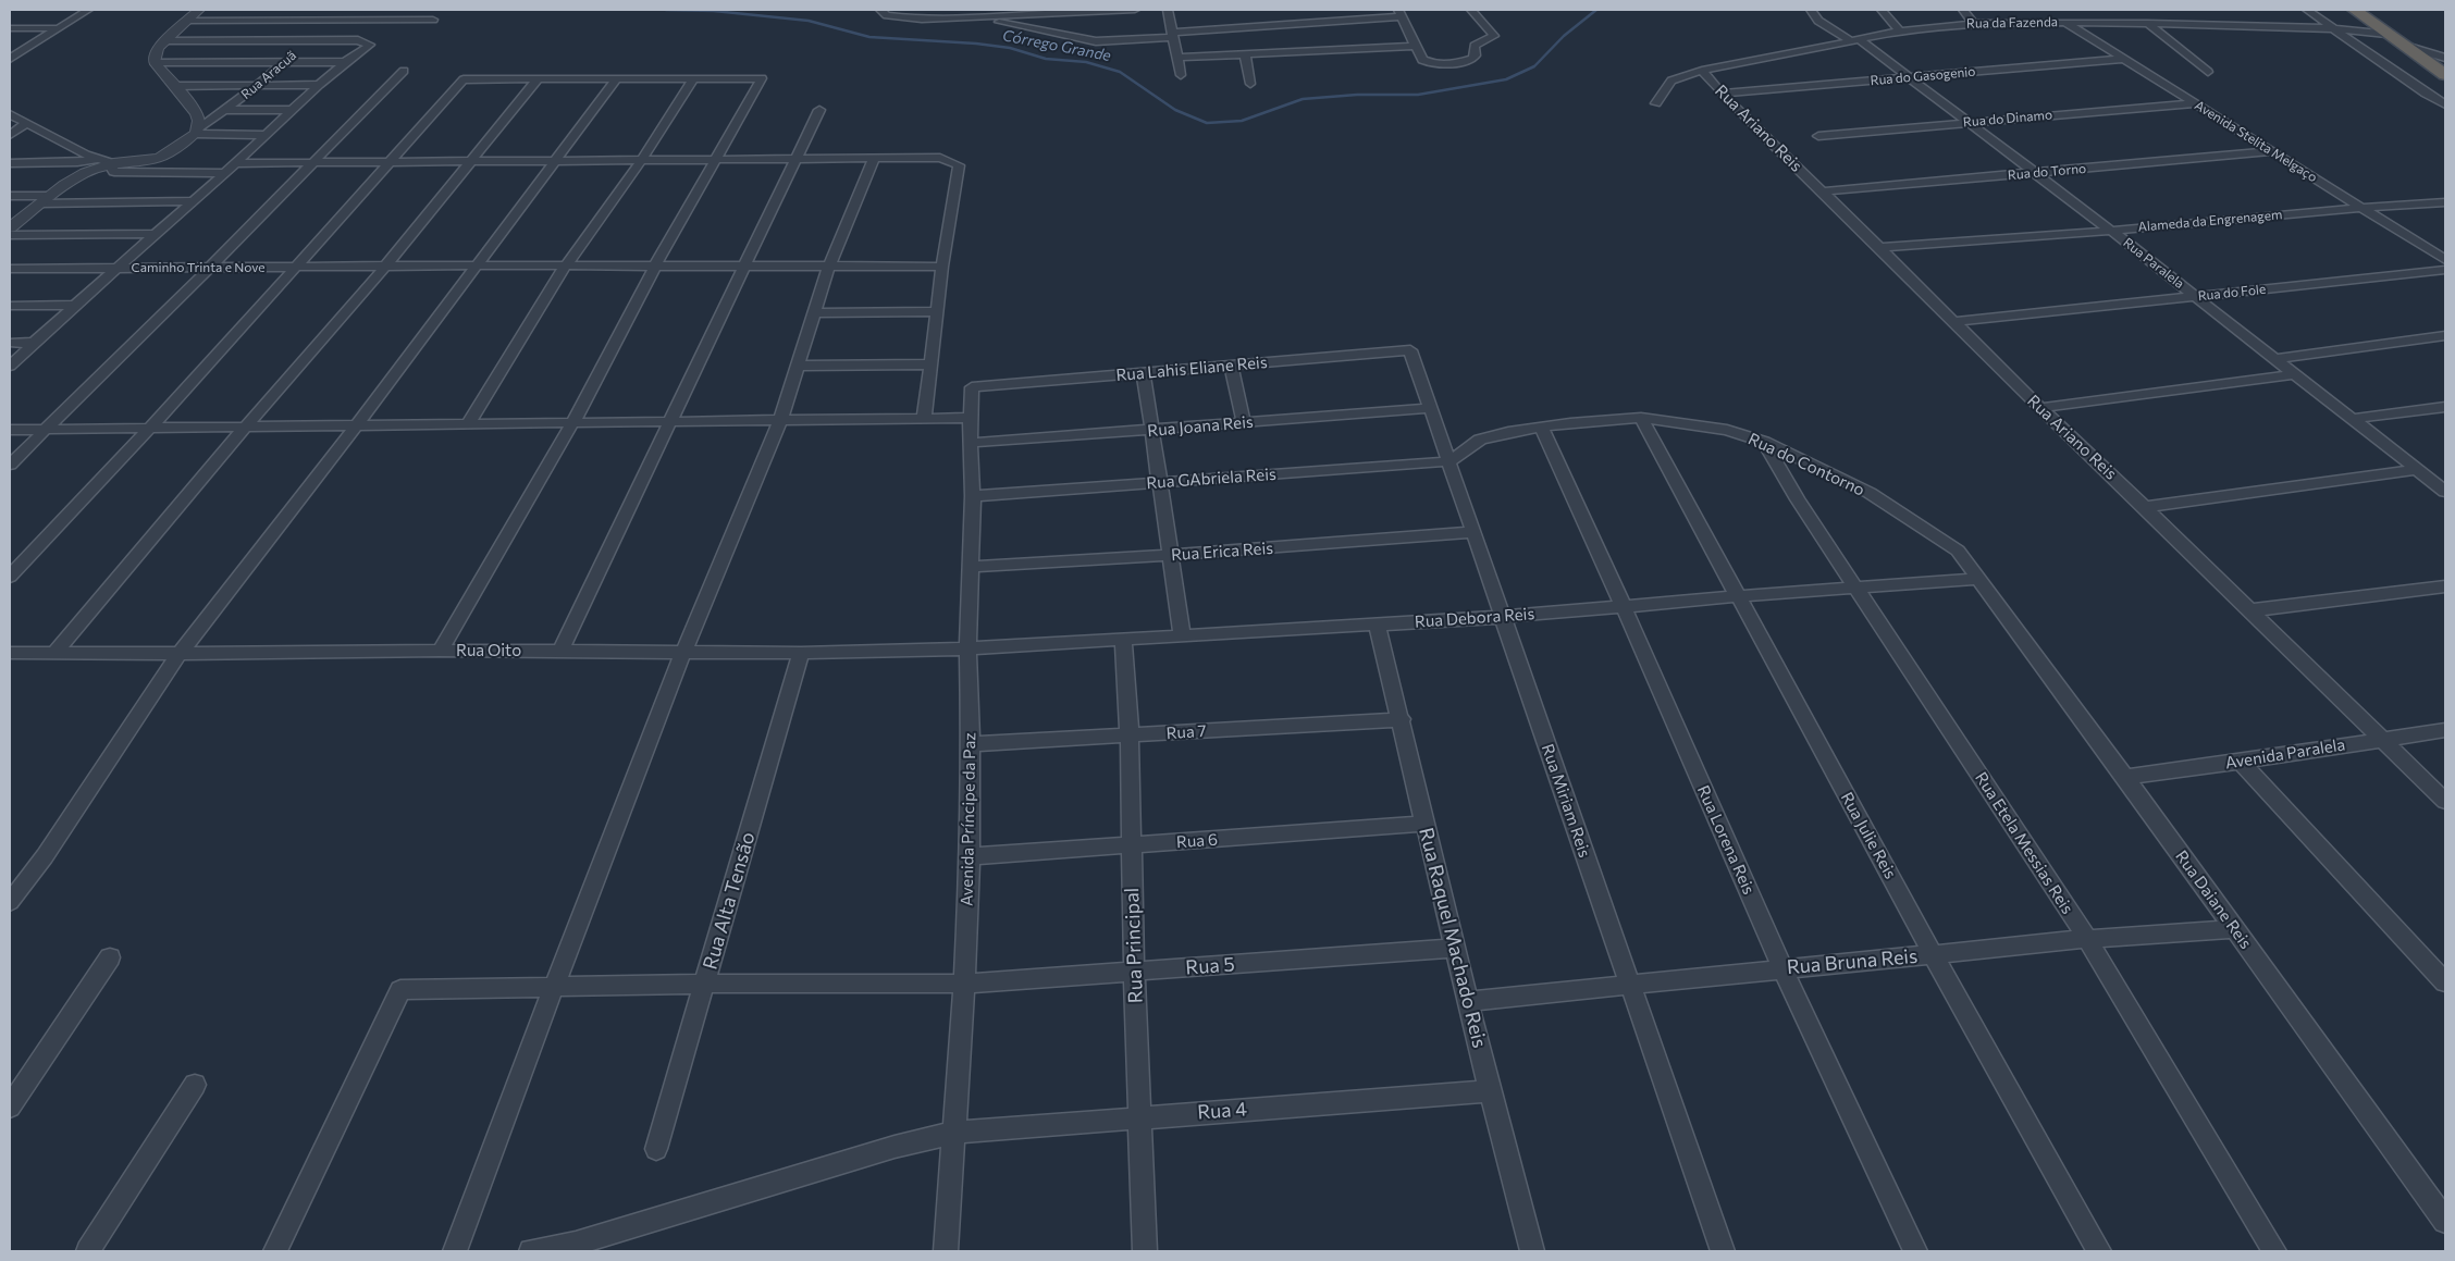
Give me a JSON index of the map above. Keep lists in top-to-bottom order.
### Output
{
  "streets": {
    "street": [
      "Rua da Fazenda",
      "Rua Aracuã",
      "Rua do Gasogenio",
      "Rua do Dinamo",
      "Rua Ariano Reis",
      "Avenida Stelita Melgaço",
      "Rua do Torno",
      "Alameda da Engrenagem",
      "Rua Paralela",
      "Caminho Trinta e Nove",
      "Rua do Fole",
      "Rua Lahis Eliane Reis",
      "Rua Joana Reis",
      "Rua do Contorno",
      "Rua GAbriela Reis",
      "Rua Erica Reis",
      "Rua Debora Reis",
      "Rua Oito",
      "Rua 7",
      "Avenida Paralela",
      "Rua Miriam Reis",
      "Avenida Príncipe da Paz",
      "Rua Julie Reis",
      "Rua Lorena Reis",
      "Rua 6",
      "Rua Etela Messias Reis",
      "Rua Daiane Reis",
      "Rua Alta Tensão",
      "Rua Raquel Machado Reis",
      "Rua Principal",
      "Rua Bruna Reis",
      "Rua 5",
      "Rua 4"
    ]
  },
  "crossings": [
    ["Rua da Fazenda", "Rua Ariano Reis"],
    ["Rua da Fazenda", "Avenida Stelita Melgaço"],
    ["Rua da Fazenda", "Rua Paralela"],
    ["Rua do Gasogenio", "Rua Ariano Reis"],
    ["Rua do Gasogenio", "Avenida Stelita Melgaço"],
    ["Rua do Gasogenio", "Rua Paralela"],
    ["Rua do Dinamo", "Avenida Stelita Melgaço"],
    ["Rua do Dinamo", "Rua Paralela"],
    ["Rua Ariano Reis", "Rua do Torno"],
    ["Rua Ariano Reis", "Alameda da Engrenagem"],
    ["Rua Ariano Reis", "Rua do Fole"],
    ["Rua Ariano Reis", "Avenida Paralela"],
    ["Avenida Stelita Melgaço", "Rua do Torno"],
    ["Avenida Stelita Melgaço", "Alameda da Engrenagem"],
    ["Rua do Torno", "Rua Paralela"],
    ["Alameda da Engrenagem", "Rua Paralela"],
    ["Rua Paralela", "Rua do Fole"],
    ["Rua Lahis Eliane Reis", "Rua Miriam Reis"],
    ["Rua Lahis Eliane Reis", "Avenida Príncipe da Paz"],
    ["Rua Joana Reis", "Rua Miriam Reis"],
    ["Rua Joana Reis", "Avenida Príncipe da Paz"],
    ["Rua do Contorno", "Rua GAbriela Reis"],
    ["Rua do Contorno", "Rua Debora Reis"],
    ["Rua do Contorno", "Rua Miriam Reis"],
    ["Rua do Contorno", "Rua Julie Reis"],
    ["Rua do Contorno", "Rua Lorena Reis"],
    ["Rua do Contorno", "Rua Etela Messias Reis"],
    ["Rua do Contorno", "Rua Daiane Reis"],
    ["Rua GAbriela Reis", "Rua Miriam Reis"],
    ["Rua GAbriela Reis", "Avenida Príncipe da Paz"],
    ["Rua Erica Reis", "Rua Miriam Reis"],
    ["Rua Erica Reis", "Avenida Príncipe da Paz"],
    ["Rua Debora Reis", "Rua Oito"],
    ["Rua Debora Reis", "Rua Miriam Reis"],
    ["Rua Debora Reis", "Avenida Príncipe da Paz"],
    ["Rua Debora Reis", "Rua Julie Reis"],
    ["Rua Debora Reis", "Rua Lorena Reis"],
    ["Rua Debora Reis", "Rua Etela Messias Reis"],
    ["Rua Debora Reis", "Rua Daiane Reis"],
    ["Rua Debora Reis", "Rua Raquel Machado Reis"],
    ["Rua Debora Reis", "Rua Principal"],
    ["Rua Oito", "Avenida Príncipe da Paz"],
    ["Rua Oito", "Rua Alta Tensão"],
    ["Rua 7", "Avenida Príncipe da Paz"],
    ["Rua 7", "Rua Raquel Machado Reis"],
    ["Rua 7", "Rua Principal"],
    ["Avenida Paralela", "Rua Daiane Reis"],
    ["Rua Miriam Reis", "Rua Bruna Reis"],
    ["Avenida Príncipe da Paz", "Rua 6"],
    ["Avenida Príncipe da Paz", "Rua 5"],
    ["Avenida Príncipe da Paz", "Rua 4"],
    ["Rua Julie Reis", "Rua Bruna Reis"],
    ["Rua Lorena Reis", "Rua Bruna Reis"],
    ["Rua 6", "Rua Raquel Machado Reis"],
    ["Rua 6", "Rua Principal"],
    ["Rua Etela Messias Reis", "Rua Bruna Reis"],
    ["Rua Daiane Reis", "Rua Bruna Reis"],
    ["Rua Alta Tensão", "Rua 5"],
    ["Rua Raquel Machado Reis", "Rua Bruna Reis"],
    ["Rua Raquel Machado Reis", "Rua 5"],
    ["Rua Raquel Machado Reis", "Rua 4"],
    ["Rua Principal", "Rua 5"],
    ["Rua Principal", "Rua 4"]
  ],
  "water": ["Córrego Grande"]
}
